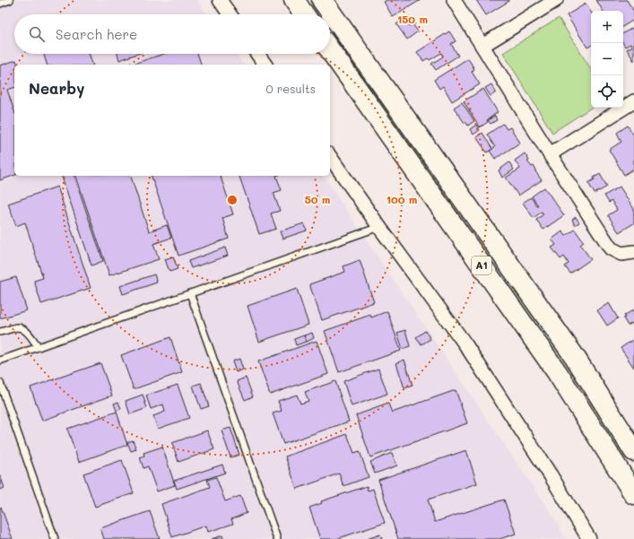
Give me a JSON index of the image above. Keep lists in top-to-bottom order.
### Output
{
  "streets": {
    "highway": ["A1"]
  },
  "page": {
    "map_buttons": ["+", "−"],
    "search": "Search here",
    "heading": ["Nearby", "0 results"]
  },
  "rings": ["150 m", "50 m", "100 m"]
}
